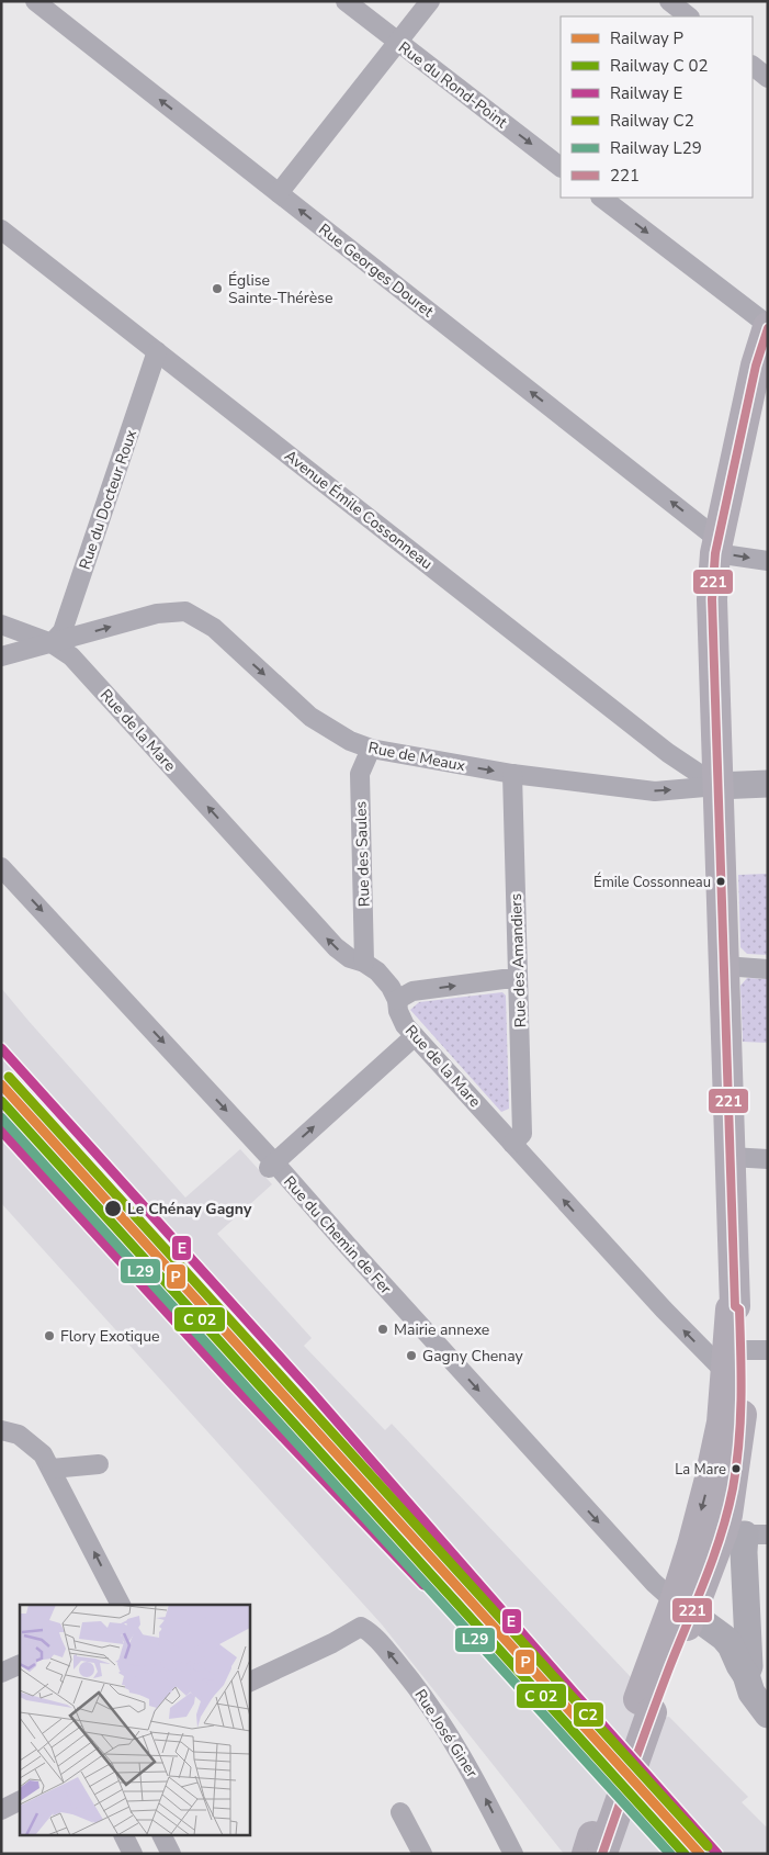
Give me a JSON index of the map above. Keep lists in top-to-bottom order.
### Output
{
  "streets": {
    "street": [
      "Rue du Rond-Point",
      "Rue Georges Douret",
      "Rue du Docteur Roux",
      "Avenue Émile Cossonneau",
      "Rue de la Mare",
      "Rue de Meaux",
      "Rue des Saules",
      "Rue des Amandiers",
      "Rue du Chemin de Fer",
      "Rue José Giner"
    ]
  },
  "crossings": [
    ["Rue du Docteur Roux", "Avenue Émile Cossonneau"],
    ["Rue du Docteur Roux", "Rue de la Mare"],
    ["Rue du Docteur Roux", "Rue de Meaux"],
    ["Avenue Émile Cossonneau", "Rue de Meaux"],
    ["Rue de la Mare", "Rue de Meaux"],
    ["Rue de la Mare", "Rue des Saules"],
    ["Rue de la Mare", "Rue des Amandiers"],
    ["Rue de Meaux", "Rue des Saules"],
    ["Rue de Meaux", "Rue des Amandiers"]
  ],
  "one_way": [
    "Rue du Rond-Point",
    "Rue Georges Douret",
    "Rue de la Mare",
    "Rue de Meaux",
    "Rue du Chemin de Fer"
  ],
  "places": [
    "Église Sainte-Thérèse",
    "Émile Cossonneau",
    "Le Chénay Gagny",
    "Mairie annexe",
    "Flory Exotique",
    "Gagny Chenay",
    "La Mare"
  ],
  "lines": [
    "transit line 221",
    "rail line E",
    "rail line C2",
    "rail line P",
    "rail line L29"
  ],
  "legend": [
    "Railway P",
    "Railway C 02",
    "Railway E",
    "Railway C2",
    "Railway L29",
    "221"
  ]
}
